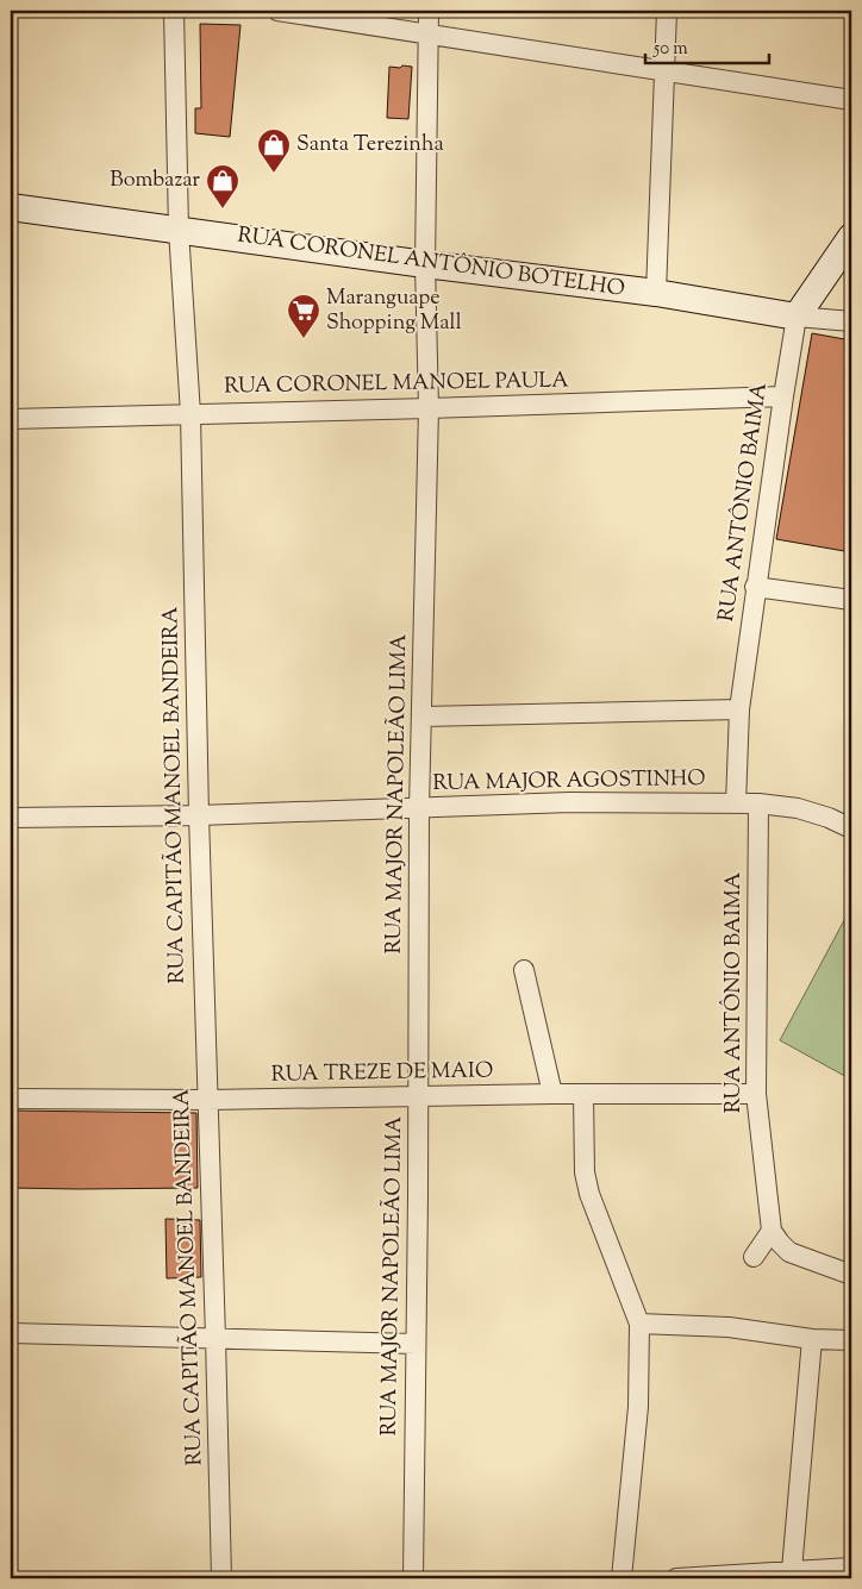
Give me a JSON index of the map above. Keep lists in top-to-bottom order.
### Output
{
  "streets": {
    "street": [
      "RUA CORONEL ANTÔNIO BOTELHO",
      "RUA CORONEL MANOEL PAULA",
      "RUA ANTÔNIO BAIMA",
      "RUA MAJOR AGOSTINHO",
      "RUA MAJOR NAPOLEÃO LIMA",
      "RUA CAPITÃO MANOEL BANDEIRA",
      "RUA TREZE DE MAIO"
    ]
  },
  "crossings": [
    ["RUA CORONEL ANTÔNIO BOTELHO", "RUA ANTÔNIO BAIMA"],
    ["RUA CORONEL ANTÔNIO BOTELHO", "RUA MAJOR NAPOLEÃO LIMA"],
    ["RUA CORONEL ANTÔNIO BOTELHO", "RUA CAPITÃO MANOEL BANDEIRA"],
    ["RUA CORONEL MANOEL PAULA", "RUA ANTÔNIO BAIMA"],
    ["RUA CORONEL MANOEL PAULA", "RUA MAJOR NAPOLEÃO LIMA"],
    ["RUA CORONEL MANOEL PAULA", "RUA CAPITÃO MANOEL BANDEIRA"],
    ["RUA ANTÔNIO BAIMA", "RUA MAJOR AGOSTINHO"],
    ["RUA ANTÔNIO BAIMA", "RUA TREZE DE MAIO"],
    ["RUA MAJOR AGOSTINHO", "RUA MAJOR NAPOLEÃO LIMA"],
    ["RUA MAJOR AGOSTINHO", "RUA CAPITÃO MANOEL BANDEIRA"],
    ["RUA MAJOR NAPOLEÃO LIMA", "RUA TREZE DE MAIO"],
    ["RUA CAPITÃO MANOEL BANDEIRA", "RUA TREZE DE MAIO"]
  ],
  "places": {
    "shop": ["Santa Terezinha", "Bombazar"],
    "supermarket": ["Maranguape Shopping Mall"]
  },
  "scale_bar": "50 m"
}
